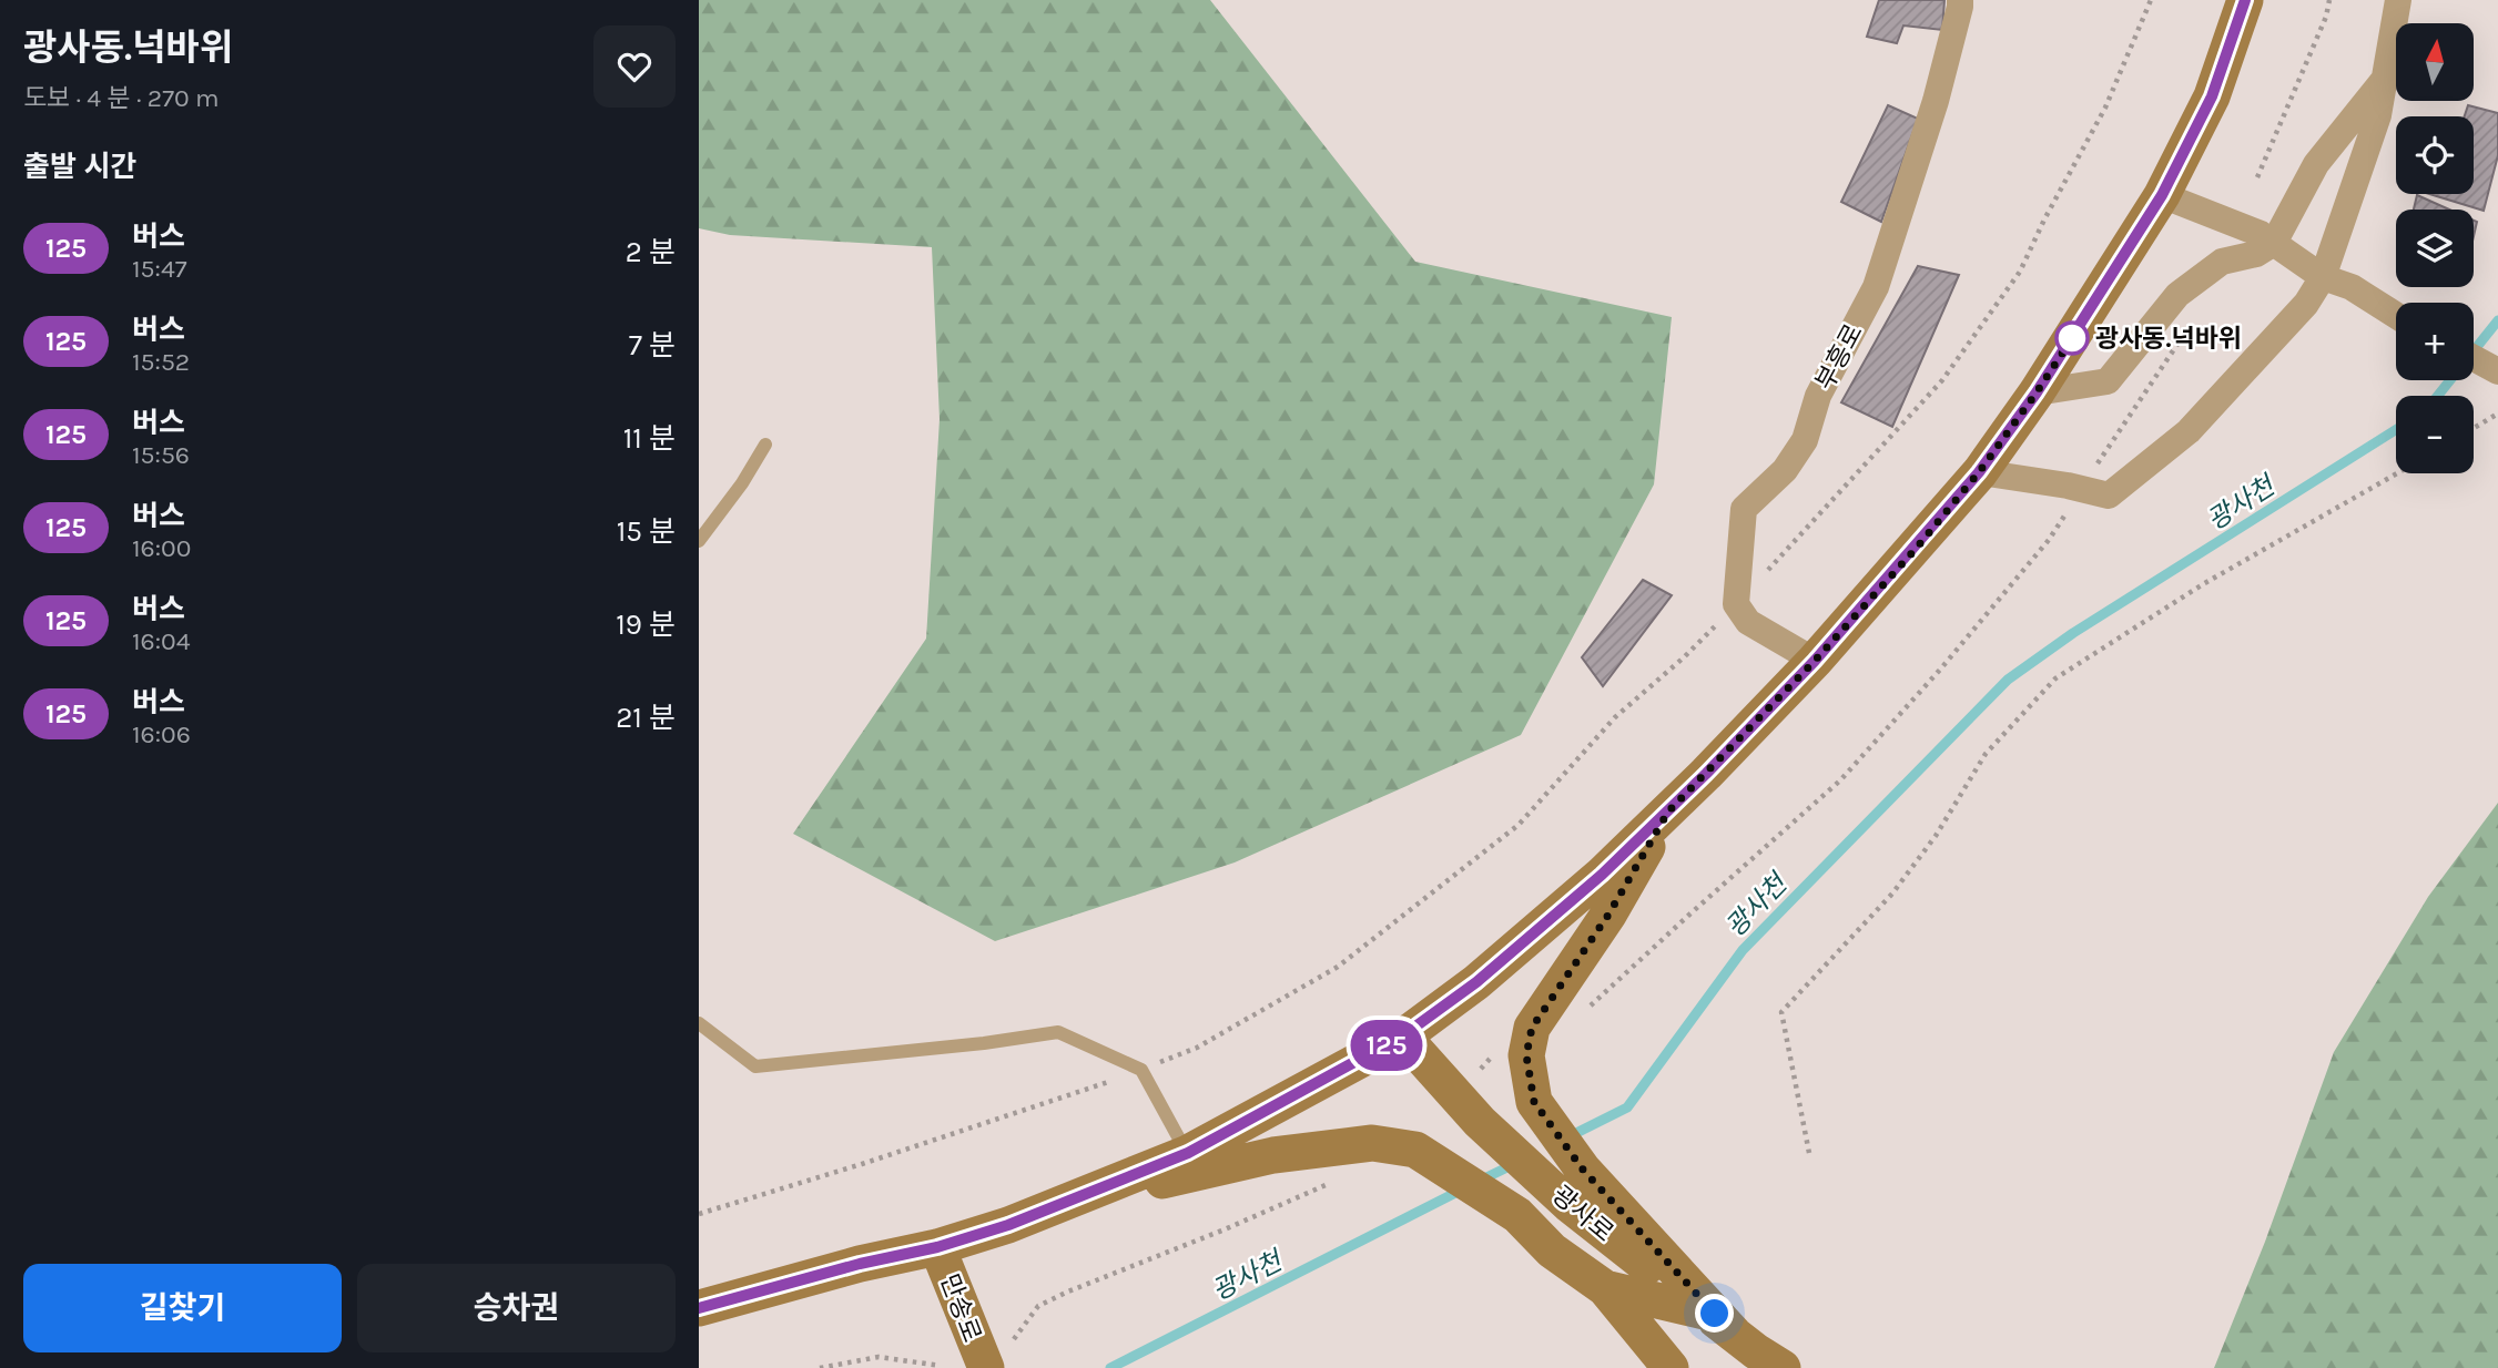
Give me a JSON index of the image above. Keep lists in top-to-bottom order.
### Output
{
  "streets": {
    "main road": ["광사로", "만송로"],
    "street": ["부흥로"]
  },
  "water": ["광사천"],
  "places": ["광사동.넉바위"],
  "lines": ["bus line 125"],
  "north": "top",
  "page": {
    "heading": [
      ["광사동.넉바위", "도보 · 4 분 · 270 m"],
      "출발 시간"
    ],
    "on_map": "125",
    "map_buttons": ["+", "−"],
    "list": [
      {
        "mark": "125",
        "name": "버스",
        "note": "15:47",
        "value": "2 분"
      },
      {
        "mark": "125",
        "name": "버스",
        "note": "15:52",
        "value": "7 분"
      },
      {
        "mark": "125",
        "name": "버스",
        "note": "15:56",
        "value": "11 분"
      },
      {
        "mark": "125",
        "name": "버스",
        "note": "16:00",
        "value": "15 분"
      },
      {
        "mark": "125",
        "name": "버스",
        "note": "16:04",
        "value": "19 분"
      },
      {
        "mark": "125",
        "name": "버스",
        "note": "16:06",
        "value": "21 분"
      }
    ],
    "buttons": ["길찾기", "승차권"]
  }
}
